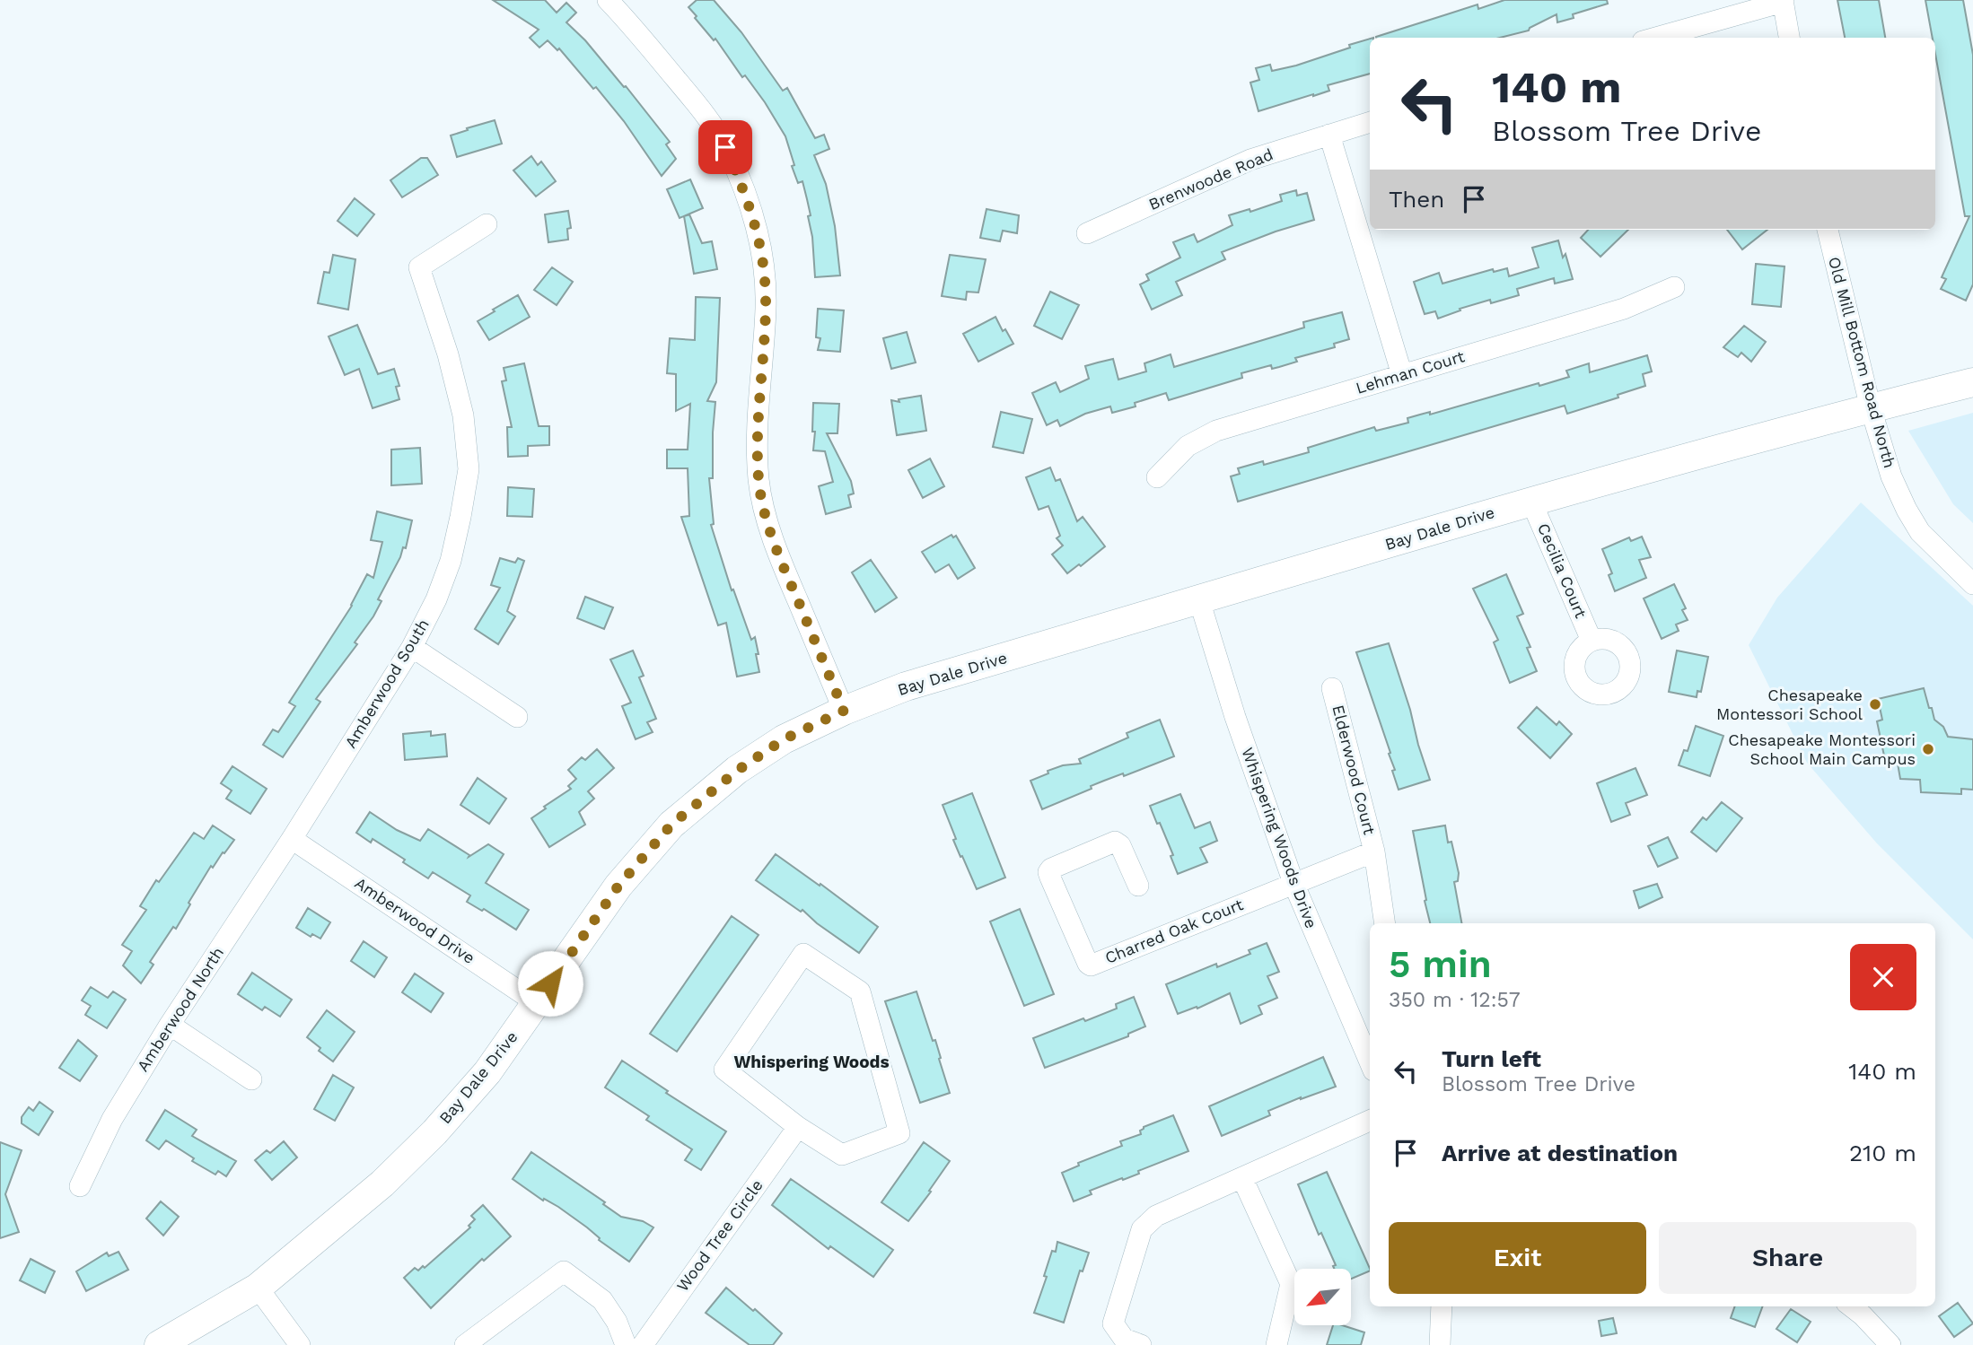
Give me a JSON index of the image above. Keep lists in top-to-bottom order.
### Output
{
  "streets": {
    "street": [
      "Brenwoode Road",
      "Old Mill Bottom Road North",
      "Lehman Court",
      "Bay Dale Drive",
      "Cecilia Court",
      "Amberwood South",
      "Elderwood Court",
      "Whispering Woods Drive",
      "Amberwood Drive",
      "Charred Oak Court",
      "Amberwood North",
      "Wood Tree Circle"
    ]
  },
  "crossings": [
    ["Old Mill Bottom Road North", "Bay Dale Drive"],
    ["Bay Dale Drive", "Cecilia Court"],
    ["Bay Dale Drive", "Whispering Woods Drive"],
    ["Bay Dale Drive", "Amberwood Drive"],
    ["Amberwood South", "Amberwood Drive"],
    ["Amberwood South", "Amberwood North"],
    ["Elderwood Court", "Whispering Woods Drive"],
    ["Elderwood Court", "Charred Oak Court"],
    ["Whispering Woods Drive", "Charred Oak Court"],
    ["Amberwood Drive", "Amberwood North"]
  ],
  "districts": ["Whispering Woods"],
  "places": ["Chesapeake Montessori School", "Chesapeake Montessori School Main Campus"],
  "north": "bottom left",
  "page": {
    "turn": ["140 m", "Blossom Tree Drive"],
    "then": "Then",
    "heading": ["5 min", "350 m · 12:57"],
    "list": [
      {
        "name": "Turn left",
        "note": "Blossom Tree Drive",
        "value": "140 m"
      },
      {
        "name": "Arrive at destination",
        "value": "210 m"
      }
    ],
    "buttons": ["Exit", "Share"]
  }
}
